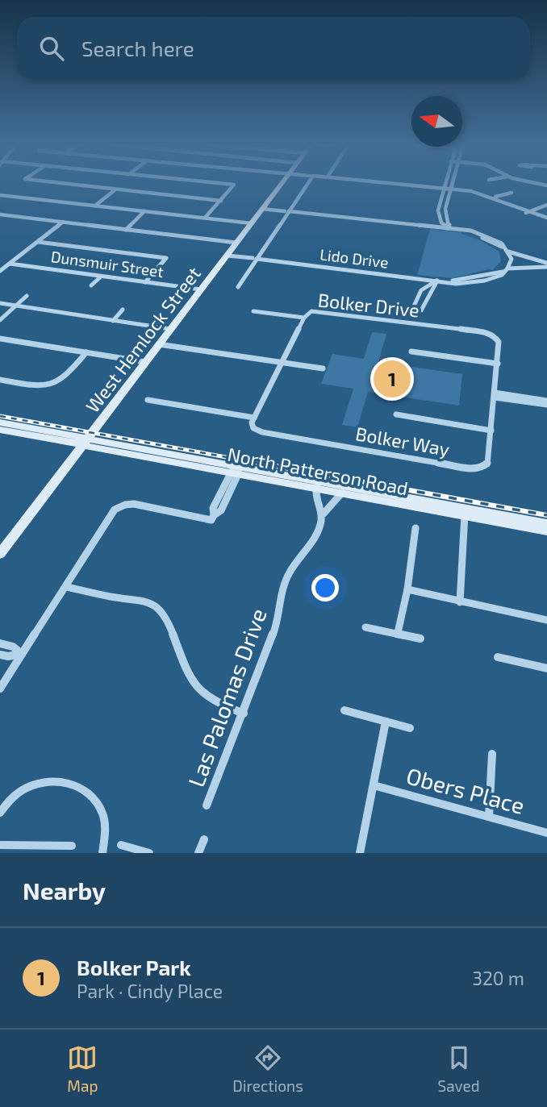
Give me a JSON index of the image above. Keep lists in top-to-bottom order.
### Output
{
  "streets": {
    "street": [
      "Lido Drive",
      "Dunsmuir Street",
      "Bolker Drive",
      "West Hemlock Street",
      "Bolker Way",
      "North Patterson Road",
      "Las Palomas Drive",
      "Obers Place"
    ]
  },
  "crossings": [
    ["Lido Drive", "West Hemlock Street"],
    ["Dunsmuir Street", "West Hemlock Street"],
    ["Bolker Drive", "Bolker Way"],
    ["West Hemlock Street", "North Patterson Road"],
    ["North Patterson Road", "Las Palomas Drive"]
  ],
  "north": "left",
  "page": {
    "search": "Search here",
    "pins": "1",
    "heading": "Nearby",
    "list": [
      {
        "mark": "1",
        "name": "Bolker Park",
        "note": "Park · Cindy Place",
        "value": "320 m"
      }
    ],
    "nav": ["Map", "Directions", "Saved"]
  }
}
